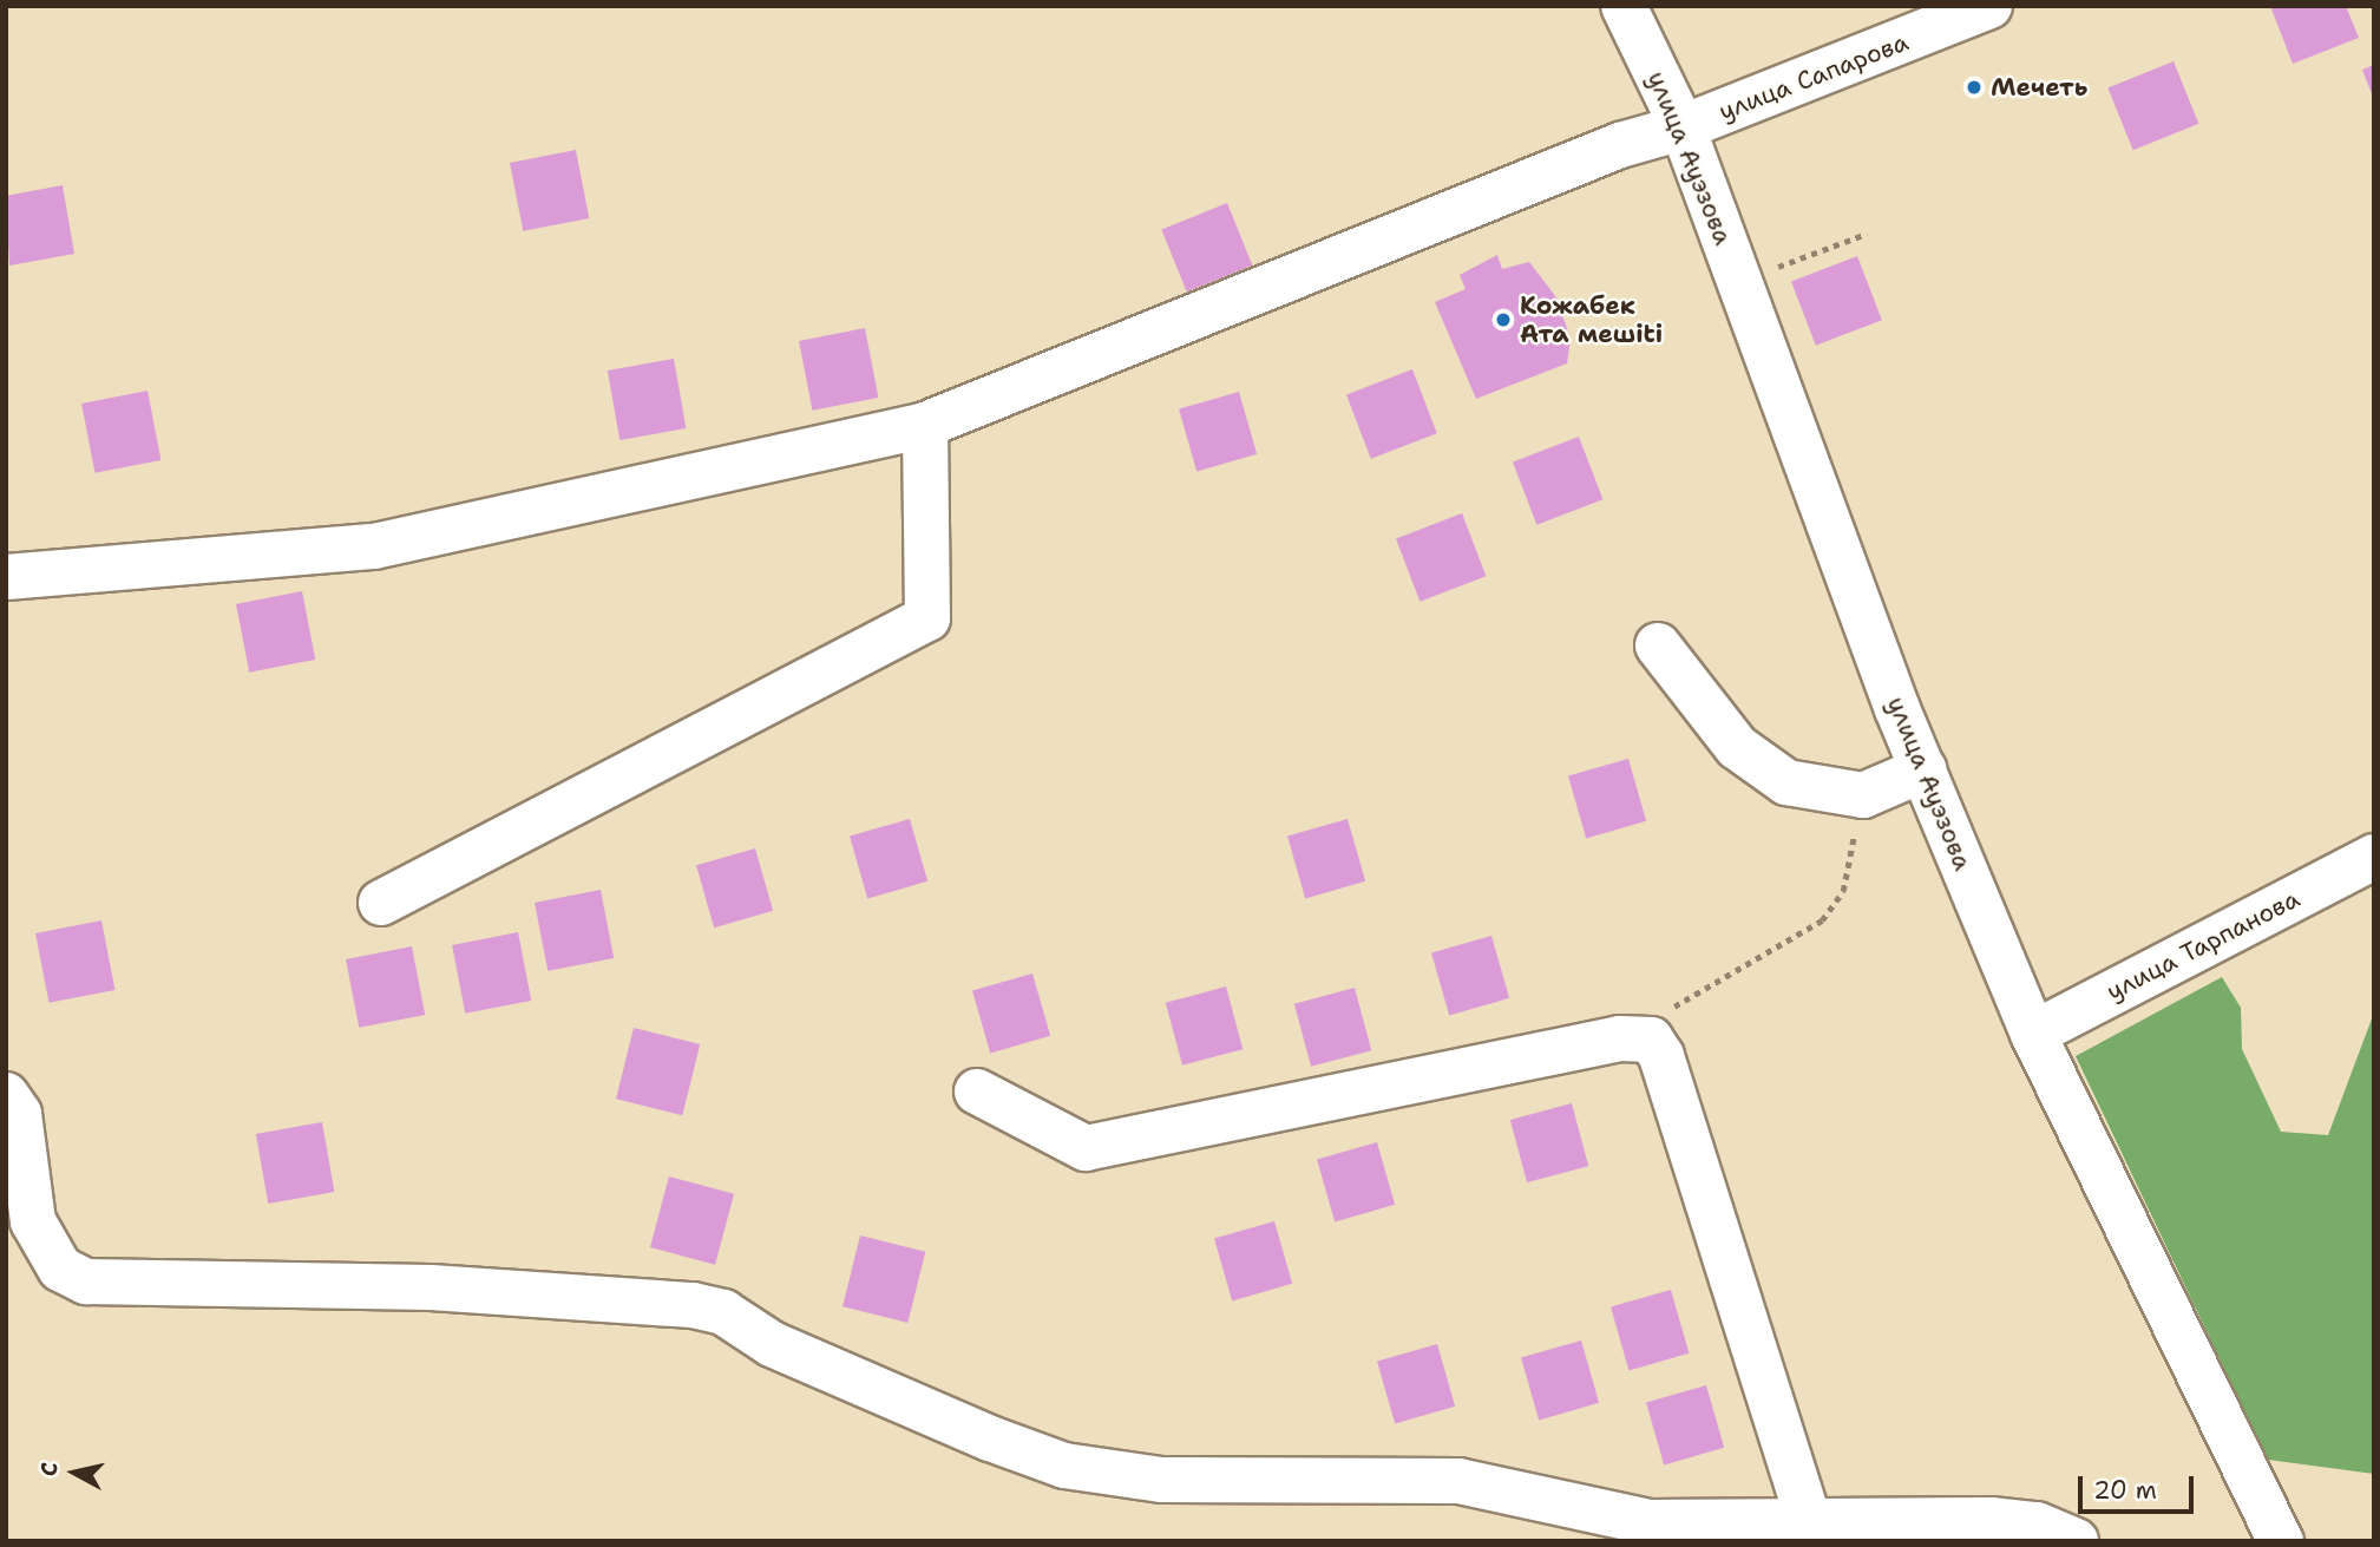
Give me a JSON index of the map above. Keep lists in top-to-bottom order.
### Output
{
  "streets": {
    "street": ["улица Сапарова", "улица Ауэзова", "улица Тарпанова"]
  },
  "crossings": [
    ["улица Сапарова", "улица Ауэзова"],
    ["улица Ауэзова", "улица Тарпанова"]
  ],
  "places": ["Мечеть", "Кожабек Ата мешiti"],
  "scale_bar": "20 m",
  "north": "left"
}
